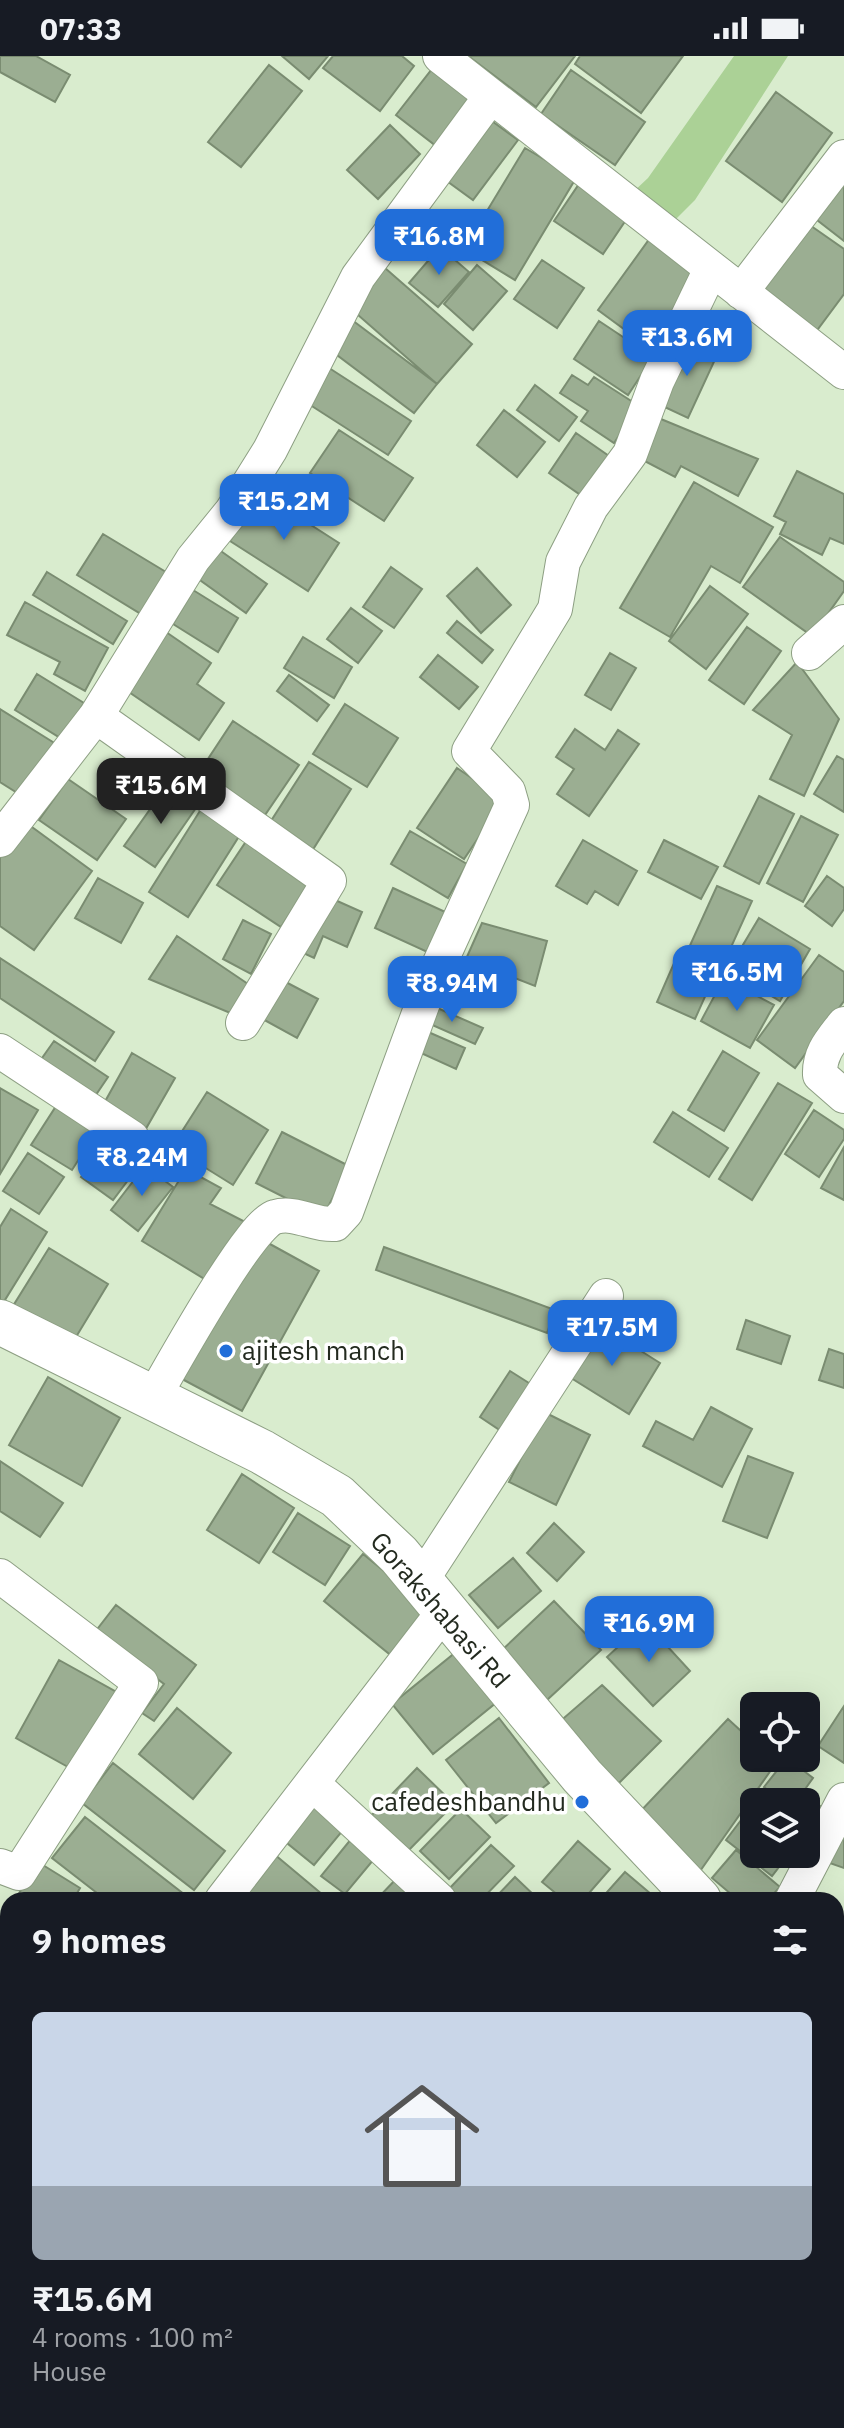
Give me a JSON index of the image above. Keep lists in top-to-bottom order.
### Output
{
  "streets": {
    "street": ["Gorakshabasi Rd"]
  },
  "places": ["ajitesh manch", "cafedeshbandhu"],
  "page": {
    "status": "07:33",
    "price": [
      "₹16.8M",
      "₹13.6M",
      "₹15.2M",
      "₹15.6M",
      "₹16.5M",
      "₹8.94M",
      "₹8.24M",
      "₹17.5M",
      "₹16.9M"
    ],
    "heading": "9 homes",
    "list": [
      {
        "name": "₹15.6M",
        "note": "4 rooms · 100 m² · House"
      }
    ]
  }
}
